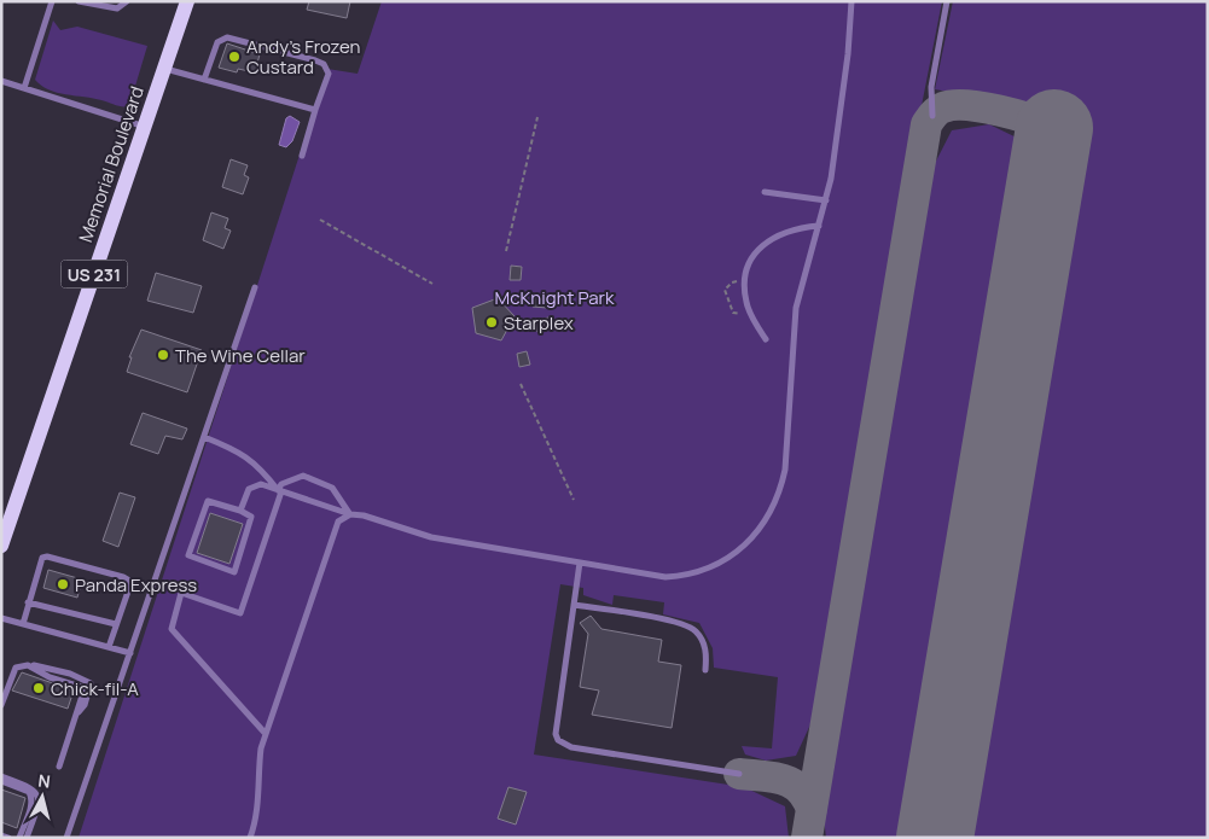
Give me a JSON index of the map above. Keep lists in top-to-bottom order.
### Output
{
  "streets": {
    "main road": ["Memorial Boulevard", "US 231"]
  },
  "parks": ["McKnight Park"],
  "places": [
    "Andy's Frozen Custard",
    "Starplex",
    "The Wine Cellar",
    "Panda Express",
    "Chick-fil-A"
  ],
  "north": "top"
}
